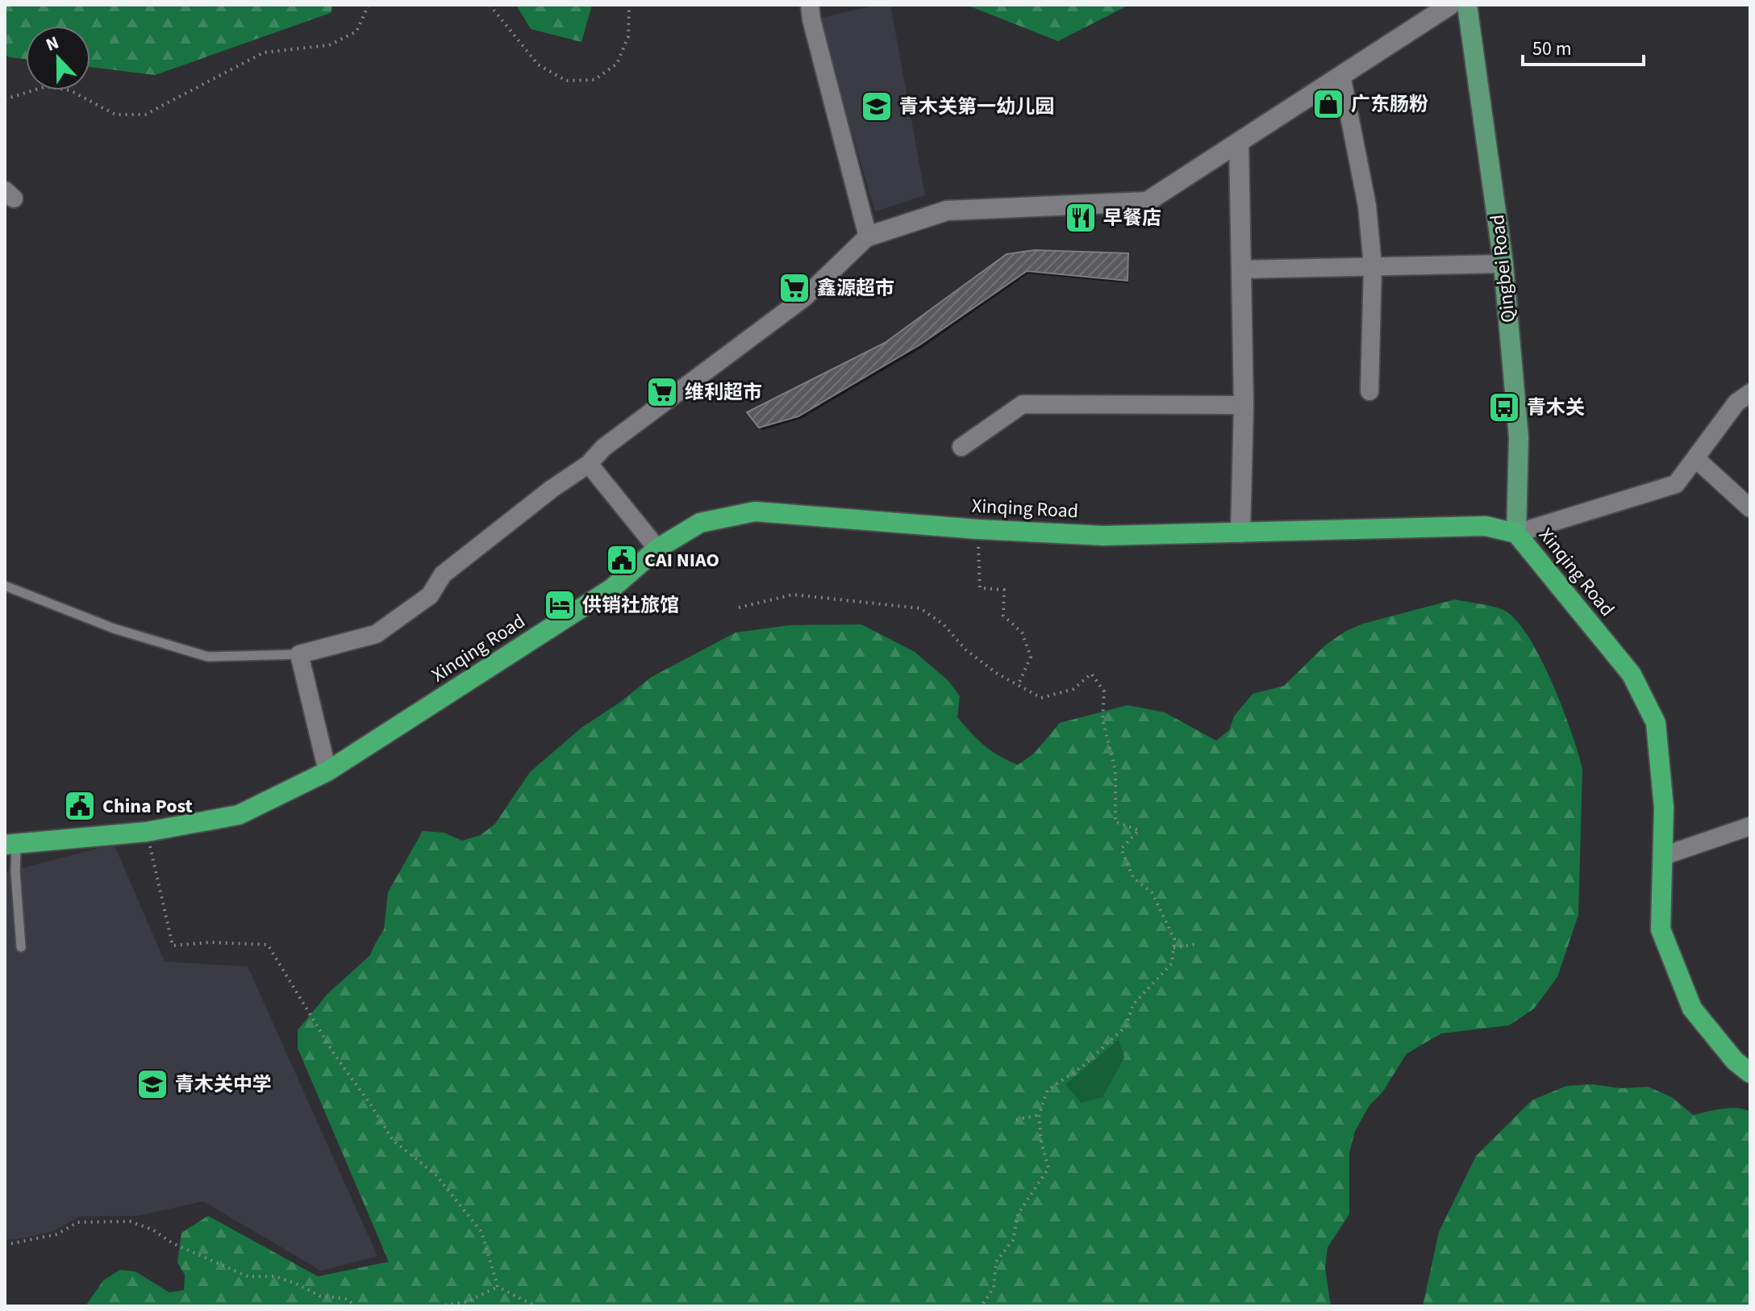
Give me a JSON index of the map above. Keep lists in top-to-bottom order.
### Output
{
  "streets": {
    "highway": ["Xinqing Road"],
    "main road": ["Qingbei Road"]
  },
  "crossings": [
    ["Qingbei Road", "Xinqing Road"]
  ],
  "places": {
    "shop": ["广东肠粉"],
    "school or university": ["青木关第一幼儿园", "青木关中学"],
    "restaurant": ["早餐店"],
    "supermarket": ["鑫源超市", "维利超市"],
    "bus stop": ["青木关"],
    "public building": ["CAI NIAO", "China Post"],
    "hotel": ["供销社旅馆"]
  },
  "scale_bar": "50 m",
  "north": "top"
}
